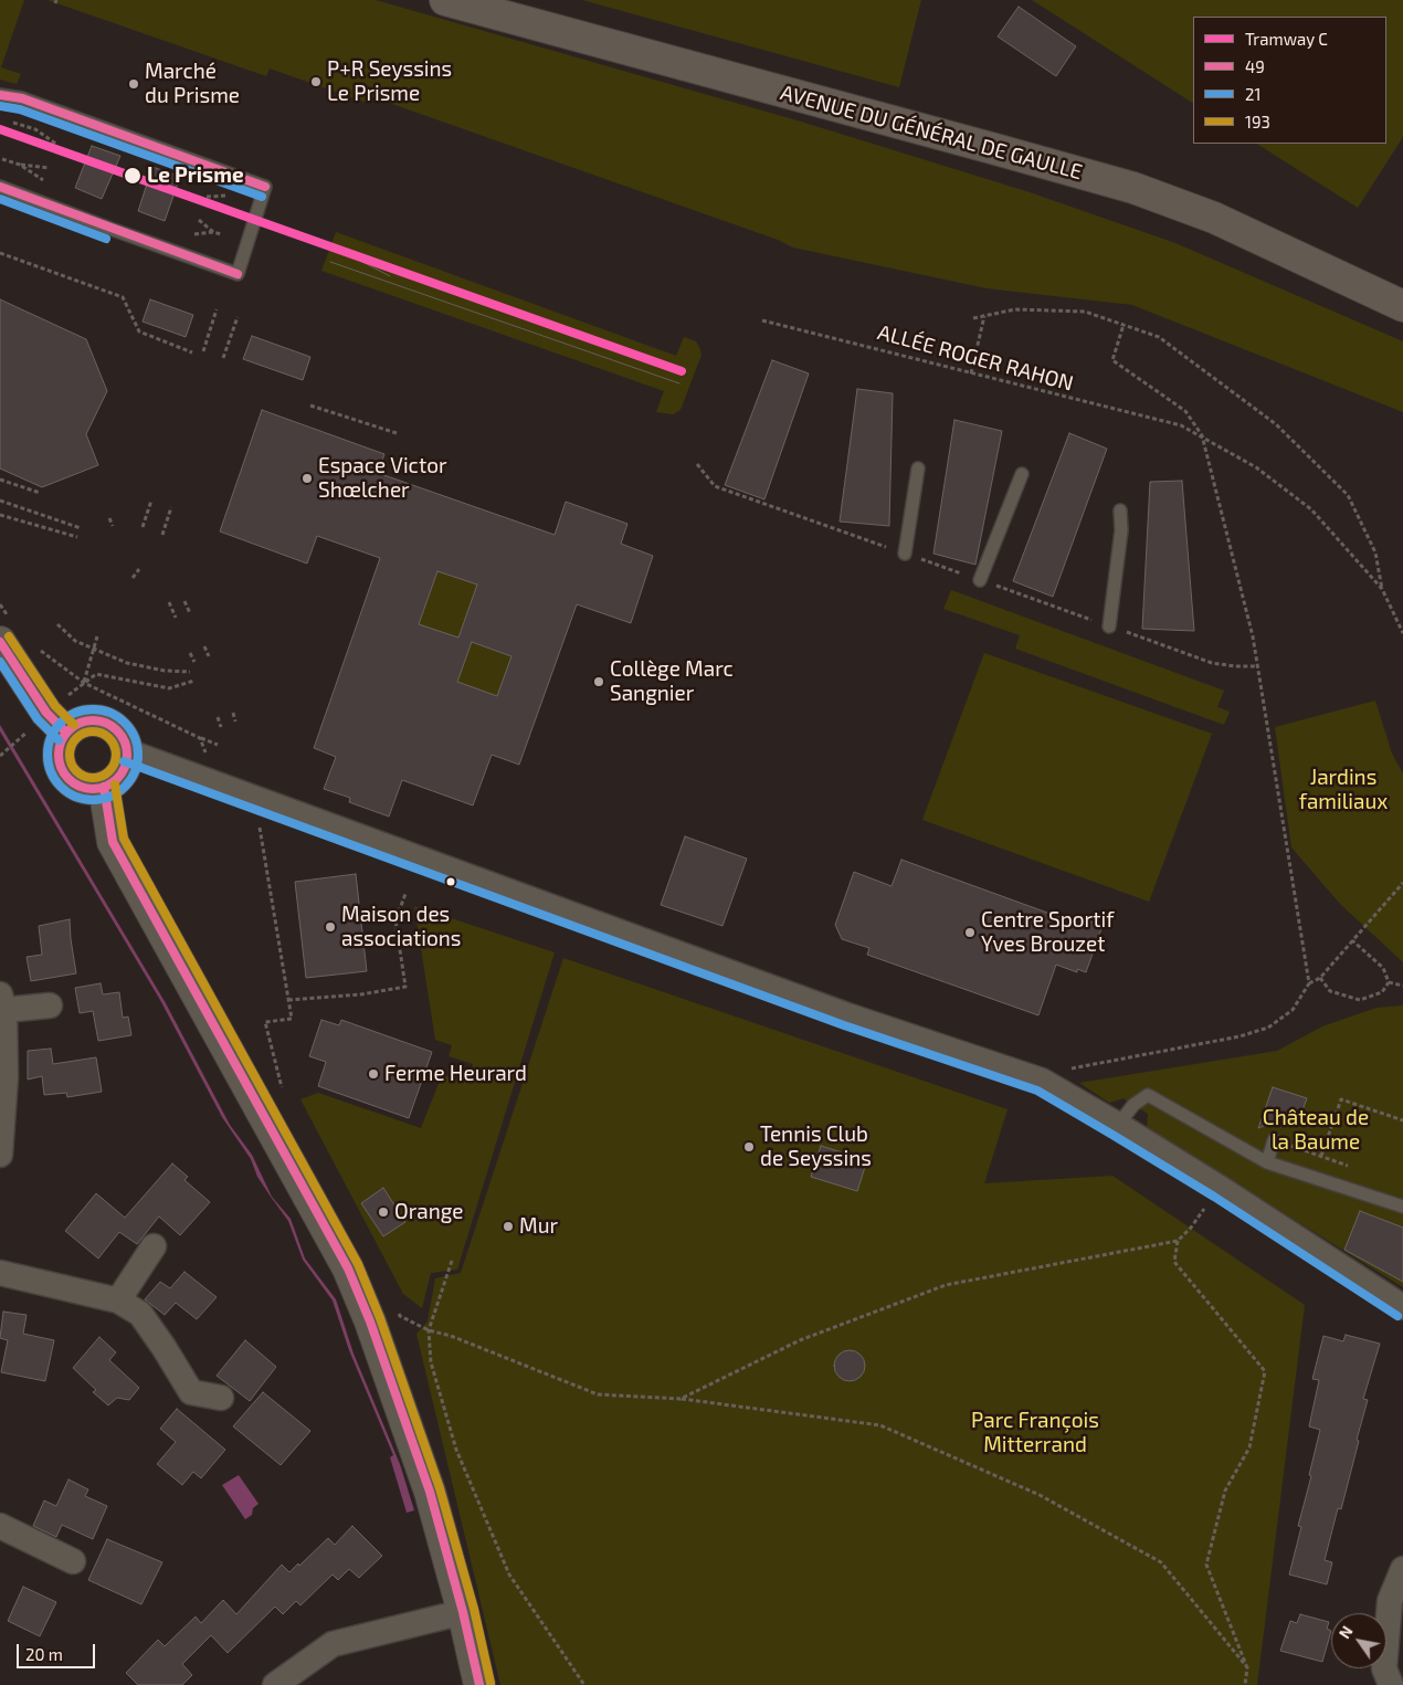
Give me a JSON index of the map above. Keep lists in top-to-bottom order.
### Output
{
  "streets": {
    "main road": ["AVENUE DU GÉNÉRAL DE GAULLE"],
    "path": ["ALLÉE ROGER RAHON"]
  },
  "parks": ["Jardins familiaux", "Château de la Baume", "Parc François Mitterrand"],
  "places": [
    "P+R Seyssins Le Prisme",
    "Marché du Prisme",
    "Le Prisme",
    "Espace Victor Shœlcher",
    "Collège Marc Sangnier",
    "Maison des associations",
    "Centre Sportif Yves Brouzet",
    "Ferme Heurard",
    "Tennis Club de Seyssins",
    "Orange",
    "Mur"
  ],
  "lines": [
    "transit line 49",
    "transit line 21",
    "tram line C",
    "transit line 193"
  ],
  "legend": [
    "Tramway C",
    "49",
    "21",
    "193"
  ],
  "scale_bar": "20 m",
  "north": "top left"
}
